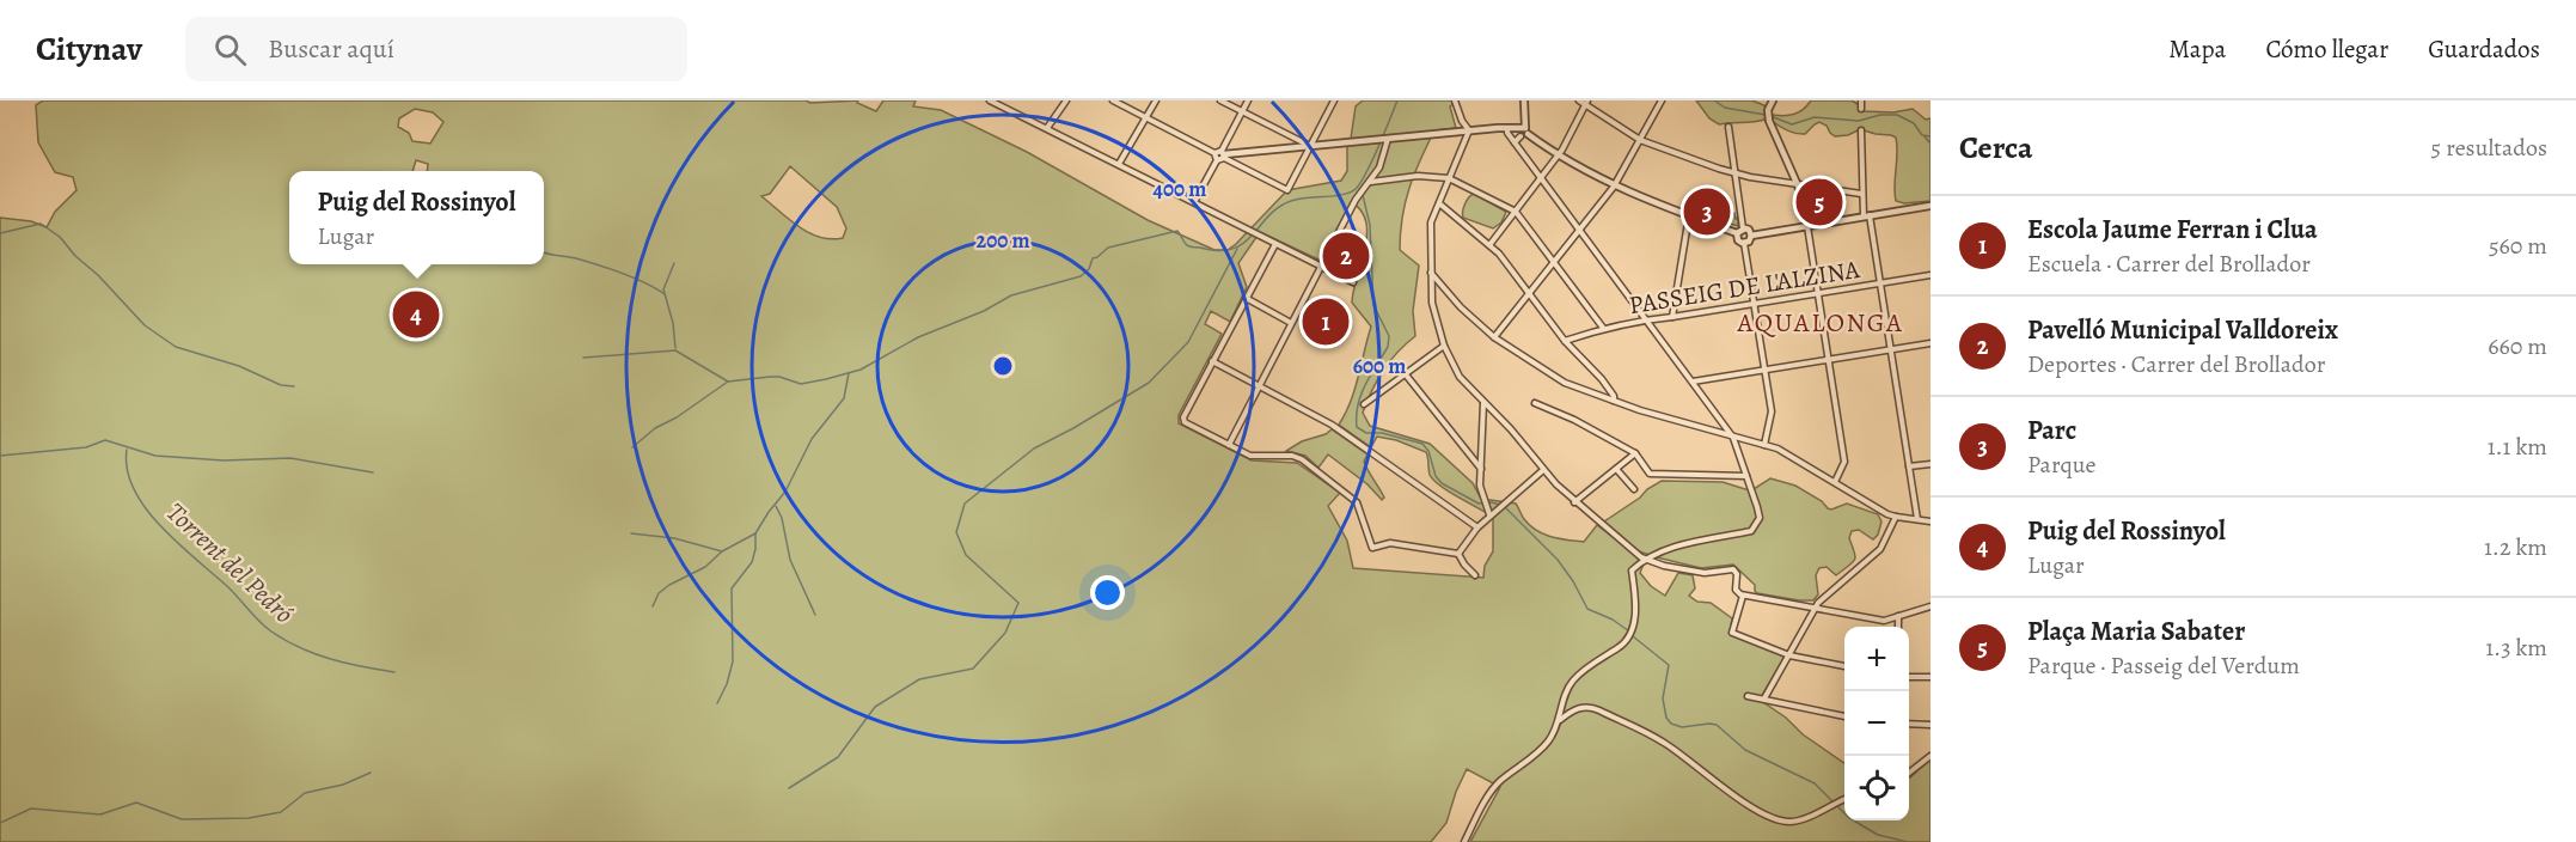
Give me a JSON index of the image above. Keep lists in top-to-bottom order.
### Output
{
  "streets": {
    "street": ["PASSEIG DE L'ALZINA"]
  },
  "districts": ["AQUALONGA"],
  "water": ["Torrent del Pedró"],
  "page": {
    "header": "Citynav",
    "search": "Buscar aquí",
    "nav": ["Mapa", "Cómo llegar", "Guardados"],
    "heading": ["Cerca", "5 resultados"],
    "popup": ["Puig del Rossinyol", "Lugar"],
    "pins": [
      "5",
      "3",
      "2",
      "4",
      "1"
    ],
    "list": [
      {
        "mark": "1",
        "name": "Escola Jaume Ferran i Clua",
        "note": "Escuela · Carrer del Brollador",
        "value": "560 m"
      },
      {
        "mark": "2",
        "name": "Pavelló Municipal Valldoreix",
        "note": "Deportes · Carrer del Brollador",
        "value": "660 m"
      },
      {
        "mark": "3",
        "name": "Parc",
        "note": "Parque",
        "value": "1.1 km"
      },
      {
        "mark": "4",
        "name": "Puig del Rossinyol",
        "note": "Lugar",
        "value": "1.2 km"
      },
      {
        "mark": "5",
        "name": "Plaça Maria Sabater",
        "note": "Parque · Passeig del Verdum",
        "value": "1.3 km"
      }
    ],
    "map_buttons": ["+", "−"]
  },
  "rings": ["400 m", "200 m", "600 m"]
}
